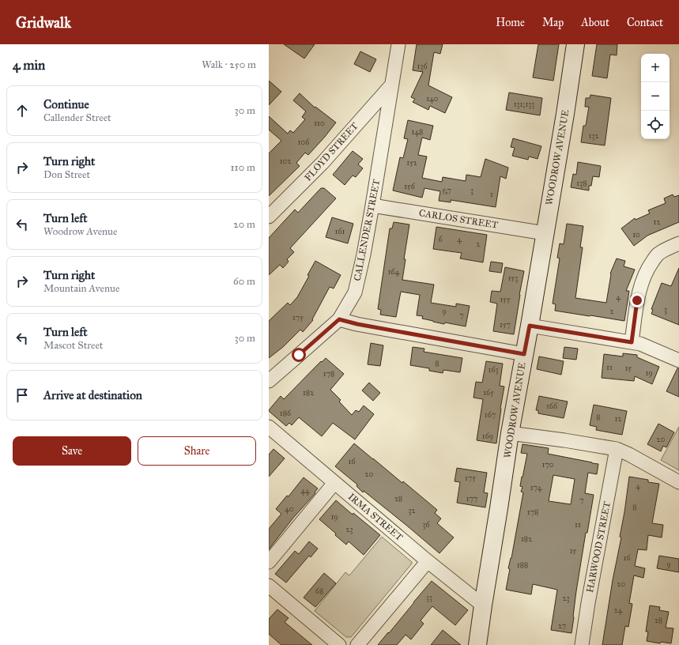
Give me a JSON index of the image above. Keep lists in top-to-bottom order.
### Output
{
  "streets": {
    "street": [
      "FLOYD STREET",
      "WOODROW AVENUE",
      "CARLOS STREET",
      "CALLENDER STREET",
      "IRMA STREET",
      "HARWOOD STREET"
    ]
  },
  "crossings": [
    ["FLOYD STREET", "CALLENDER STREET"],
    ["WOODROW AVENUE", "CARLOS STREET"],
    ["WOODROW AVENUE", "IRMA STREET"],
    ["CARLOS STREET", "CALLENDER STREET"]
  ],
  "house_numbers": [
    "136",
    "140",
    "131;133",
    "110",
    "148",
    "132",
    "106",
    "102",
    "152",
    "138",
    "156",
    "5,7",
    "3",
    "1",
    "12",
    "161",
    "10",
    "6",
    "4",
    "2",
    "164",
    "153",
    "4",
    "155",
    "3",
    "9",
    "2",
    "7",
    "175",
    "157",
    "8",
    "11",
    "15",
    "163",
    "19",
    "178",
    "182",
    "165",
    "166",
    "186",
    "167",
    "8",
    "12",
    "169",
    "20",
    "16",
    "170",
    "20",
    "175",
    "4",
    "174",
    "44",
    "28",
    "177",
    "7",
    "8",
    "40",
    "32",
    "178",
    "19",
    "36",
    "11",
    "23",
    "182",
    "15",
    "16",
    "9",
    "188",
    "20",
    "68",
    "33",
    "23",
    "24",
    "28",
    "27"
  ],
  "page": {
    "header": "Gridwalk",
    "nav": [
      "Home",
      "Map",
      "About",
      "Contact"
    ],
    "heading": ["4 min", "Walk · 250 m"],
    "map_buttons": ["+", "−"],
    "list": [
      ["Continue", "Callender Street", "30 m"],
      ["Turn right", "Don Street", "110 m"],
      ["Turn left", "Woodrow Avenue", "20 m"],
      ["Turn right", "Mountain Avenue", "60 m"],
      ["Turn left", "Mascot Street", "30 m"],
      "Arrive at destination"
    ],
    "buttons": ["Save", "Share"]
  }
}
